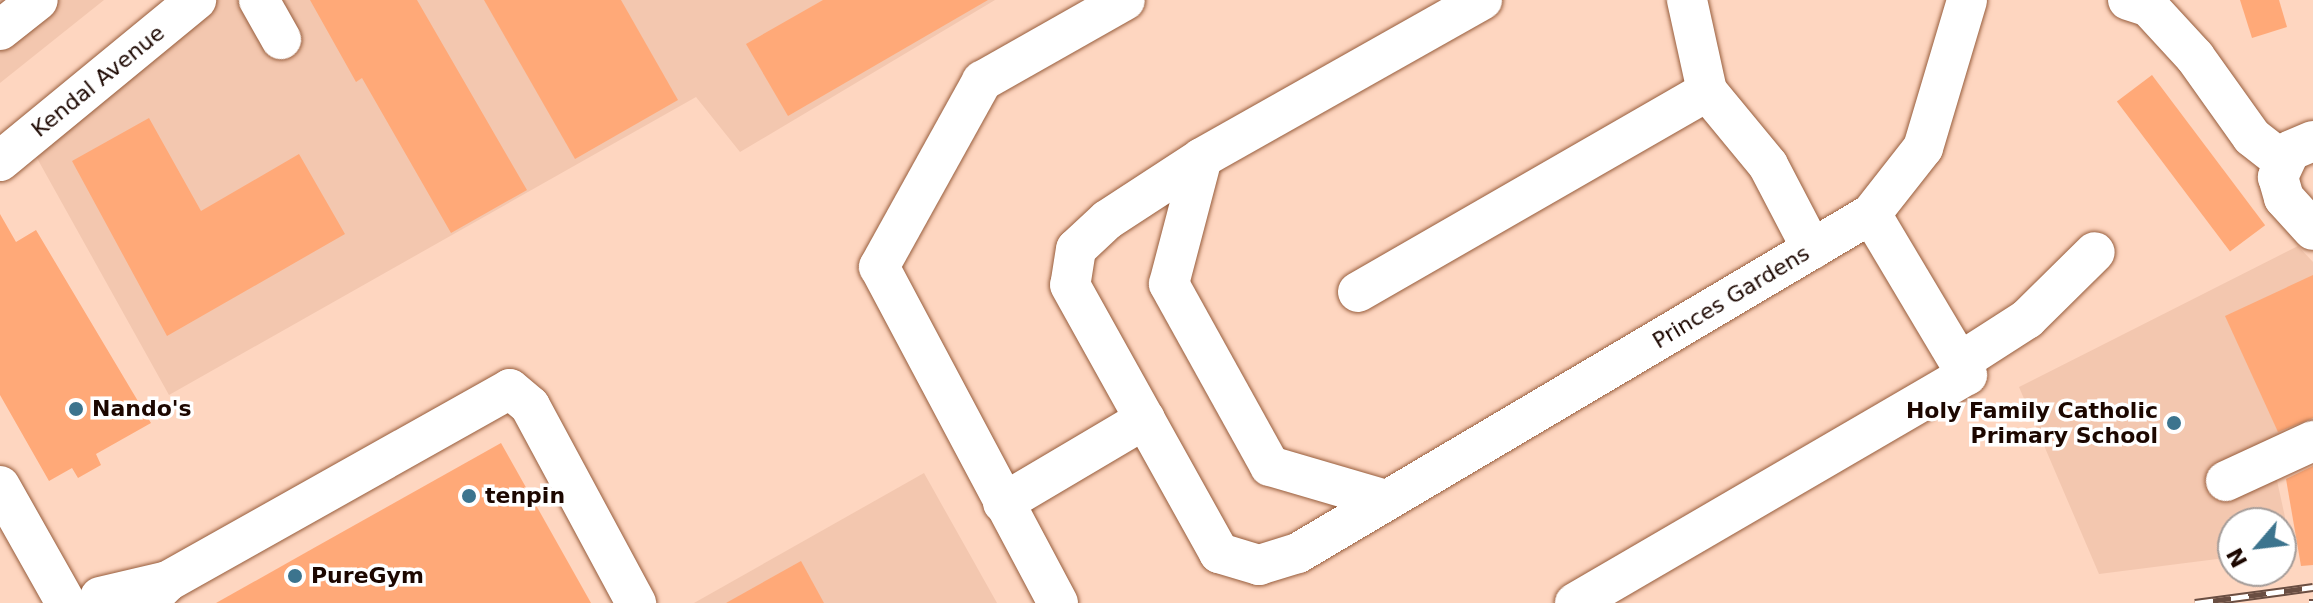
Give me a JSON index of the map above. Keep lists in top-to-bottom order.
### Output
{
  "streets": {
    "street": ["Kendal Avenue", "Princes Gardens"]
  },
  "places": [
    "Nando's",
    "Holy Family Catholic Primary School",
    "tenpin",
    "PureGym"
  ],
  "north": "bottom left"
}
